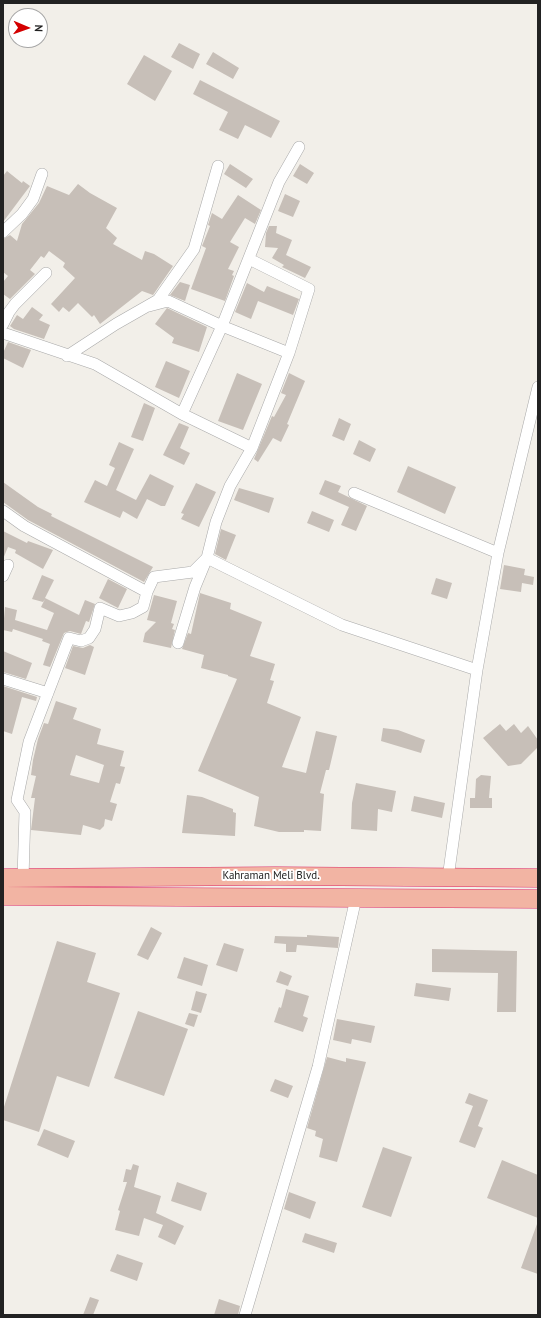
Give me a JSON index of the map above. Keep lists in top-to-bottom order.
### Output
{
  "streets": {
    "highway": ["Kahraman Meli Blvd."]
  },
  "north": "right"
}
